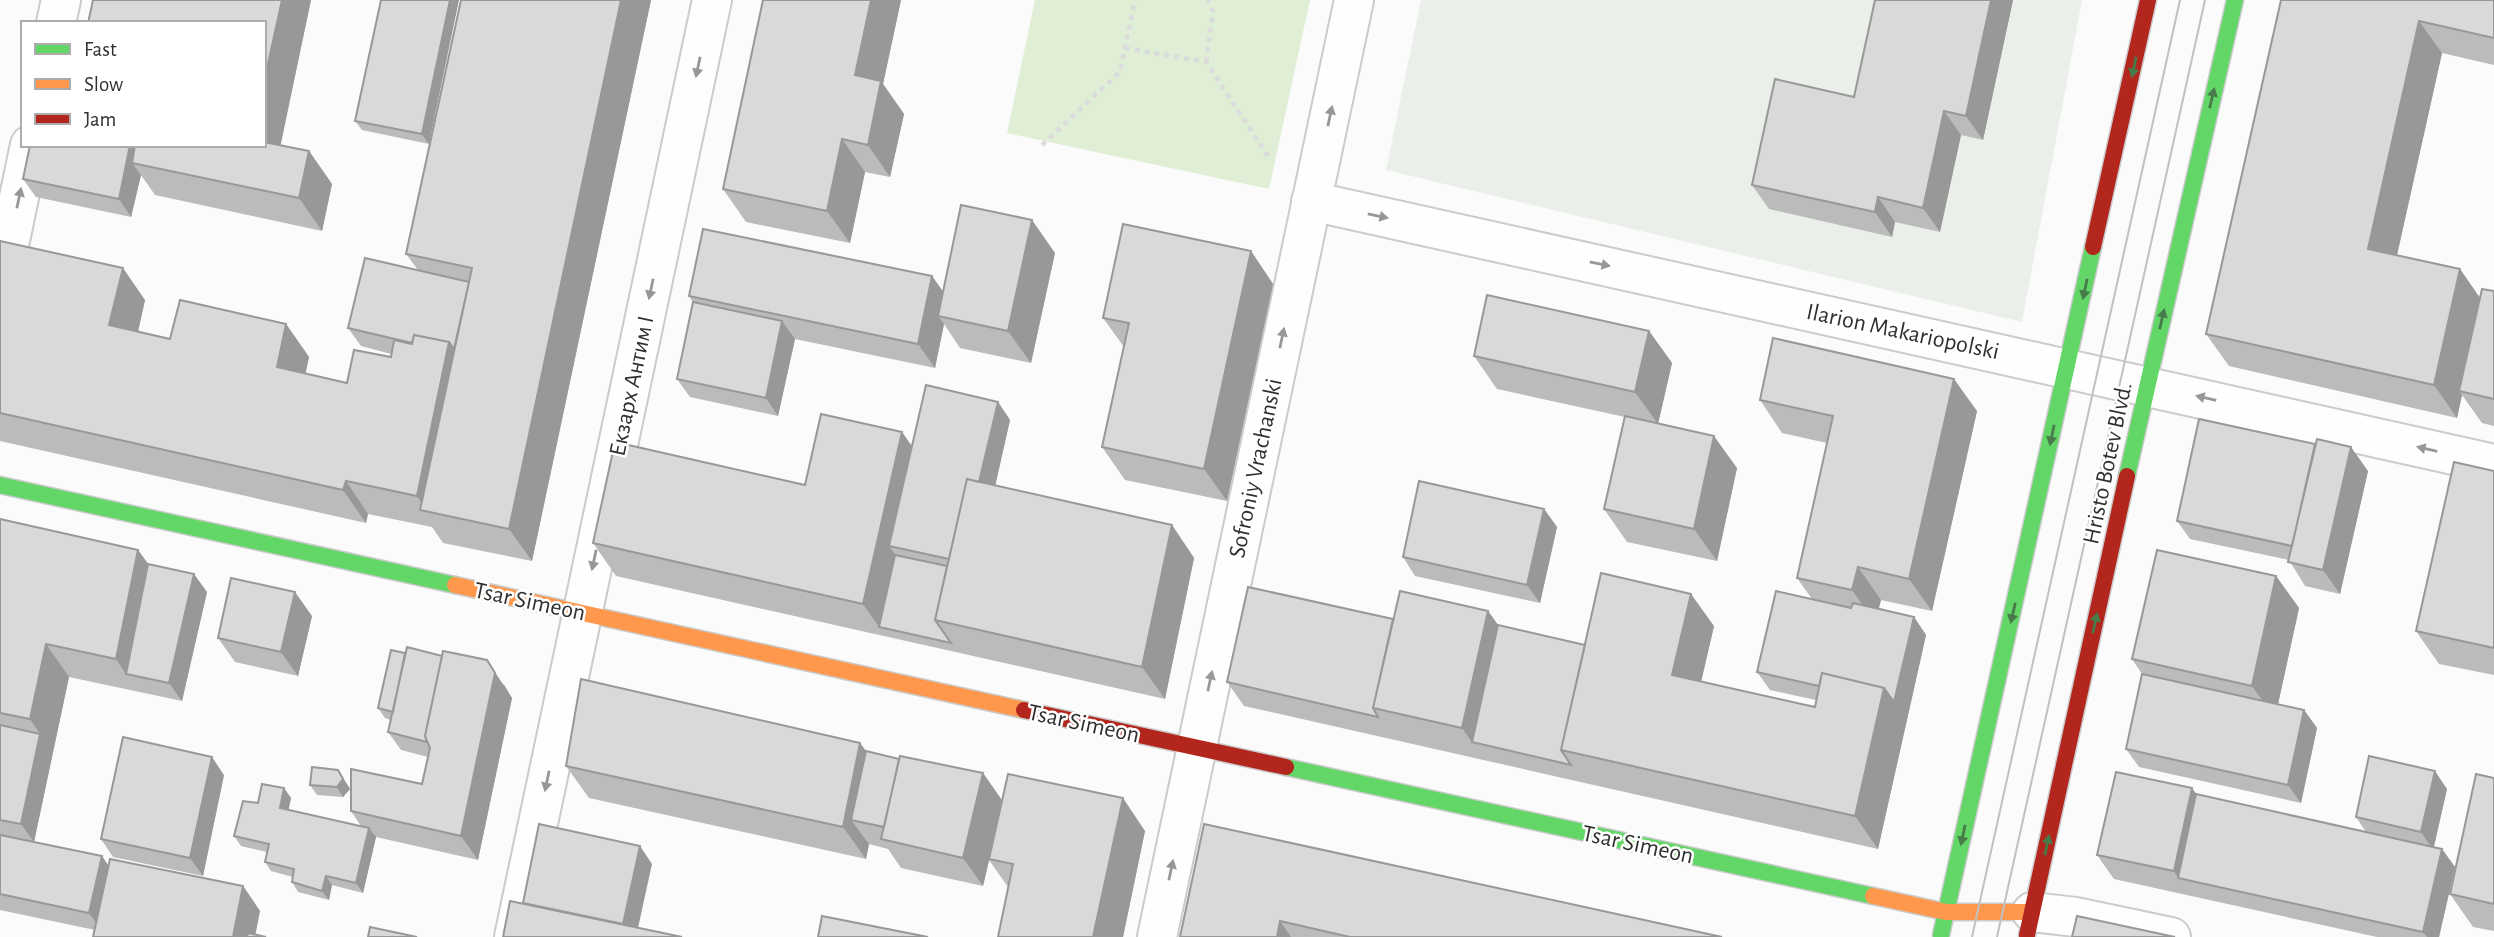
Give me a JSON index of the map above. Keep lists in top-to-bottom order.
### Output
{
  "streets": {
    "street": [
      "Ilarion Makariopolski",
      "Екзарх Антим I",
      "Hristo Botev Blvd.",
      "Sofroniy Vrachanski",
      "Tsar Simeon"
    ]
  },
  "crossings": [
    ["Ilarion Makariopolski", "Hristo Botev Blvd."],
    ["Ilarion Makariopolski", "Sofroniy Vrachanski"],
    ["Екзарх Антим I", "Tsar Simeon"],
    ["Hristo Botev Blvd.", "Tsar Simeon"],
    ["Sofroniy Vrachanski", "Tsar Simeon"]
  ],
  "one_way": ["Екзарх Антим I", "Sofroniy Vrachanski"],
  "legend": ["Fast", "Slow", "Jam"]
}
